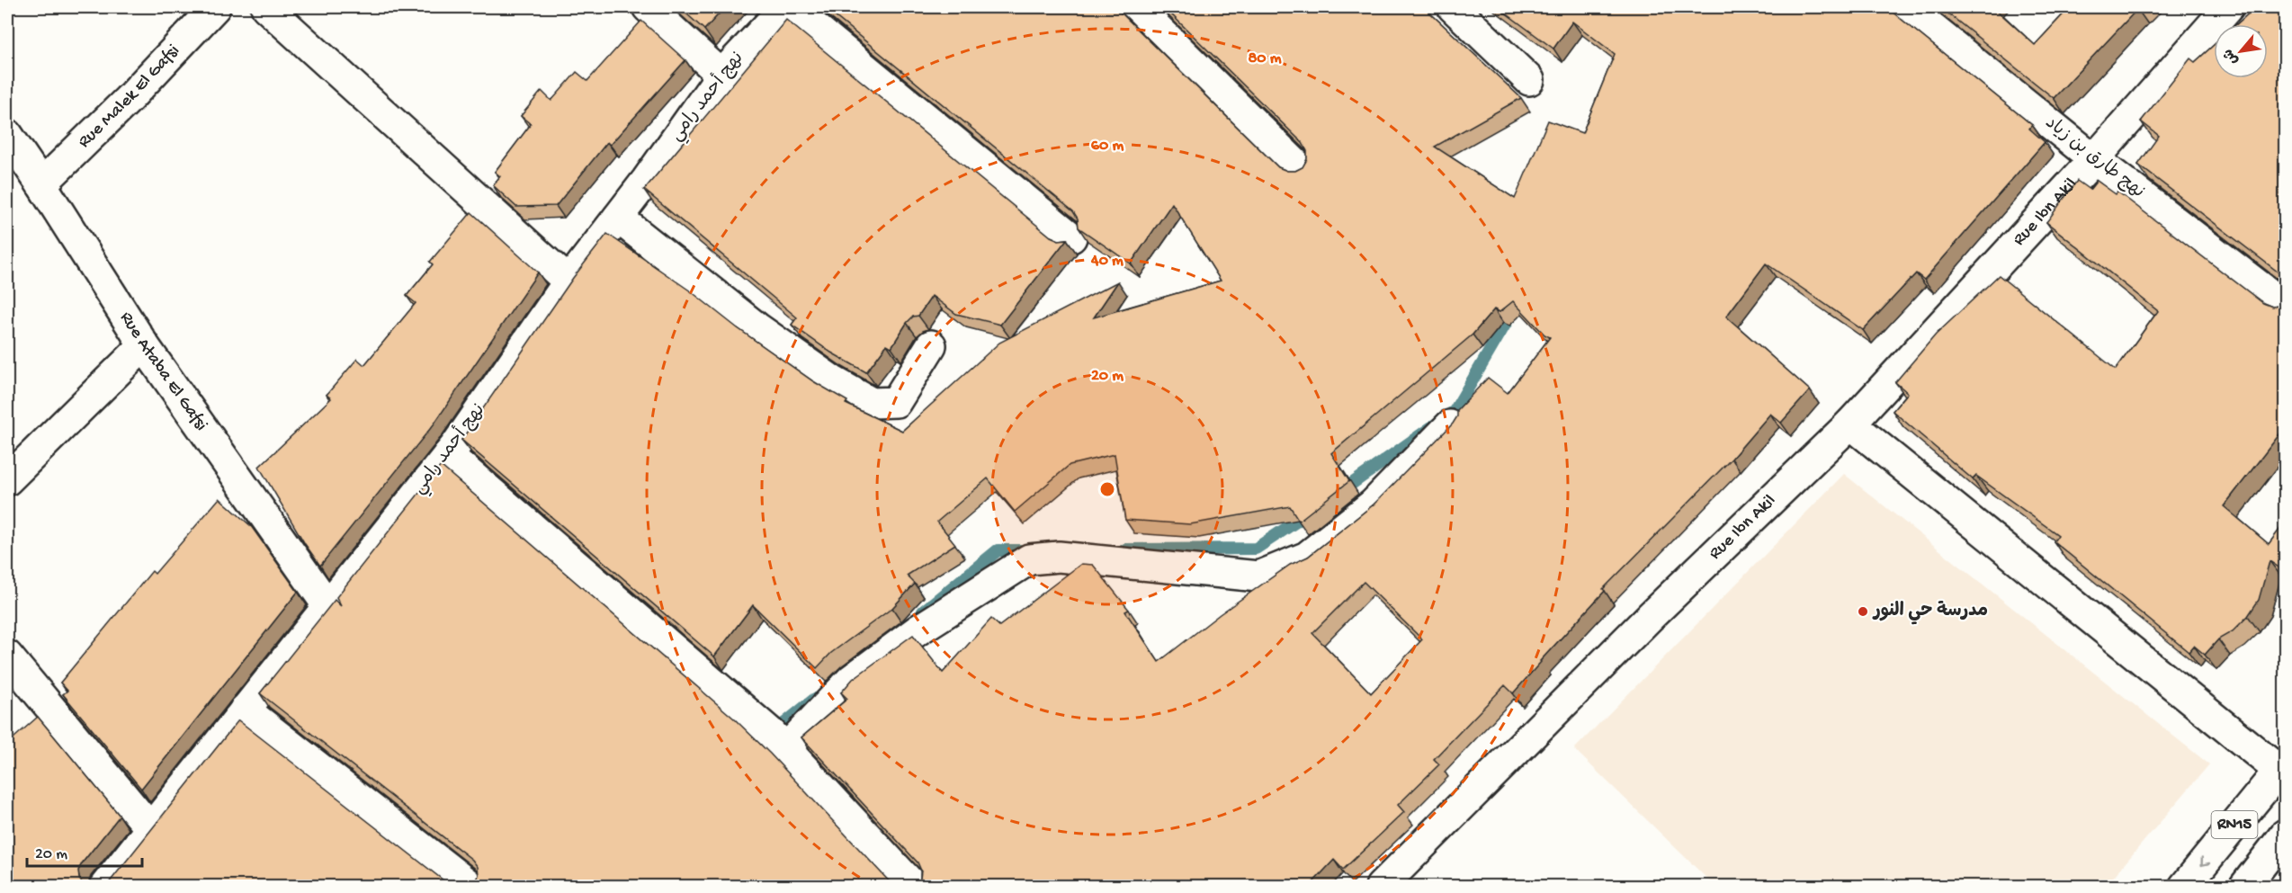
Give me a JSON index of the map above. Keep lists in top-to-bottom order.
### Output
{
  "streets": {
    "street": [
      "Rue Malek El Gafsi",
      "نهج أحمد رامي",
      "نهج طارق بن زياد",
      "Rue Ibn Akil",
      "Rue Ataba El Gafsi",
      "RN15"
    ]
  },
  "crossings": [
    ["Rue Malek El Gafsi", "Rue Ataba El Gafsi"],
    ["نهج أحمد رامي", "Rue Ataba El Gafsi"],
    ["نهج طارق بن زياد", "Rue Ibn Akil"]
  ],
  "places": ["مدرسة حي النور"],
  "scale_bar": "20 m",
  "north": "bottom left",
  "rings": [
    "80 m",
    "60 m",
    "40 m",
    "20 m"
  ]
}
